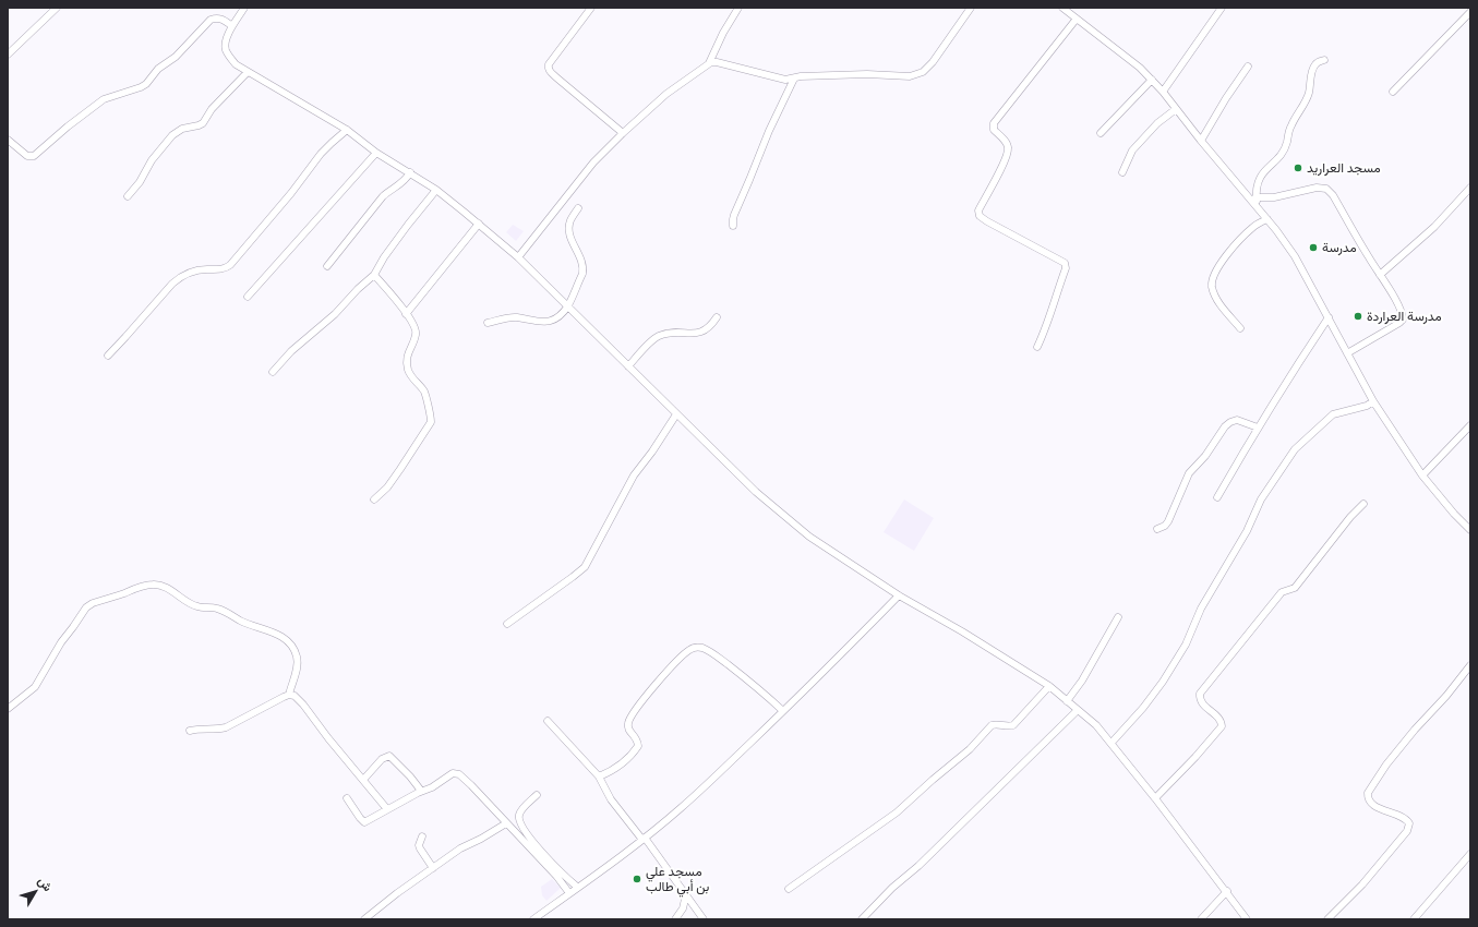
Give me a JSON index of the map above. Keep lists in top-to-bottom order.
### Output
{
  "places": [
    "مسجد العراريد",
    "مدرسة",
    "مدرسة العراردة",
    "مسجد علي بن أبي طالب"
  ],
  "north": "top right"
}
